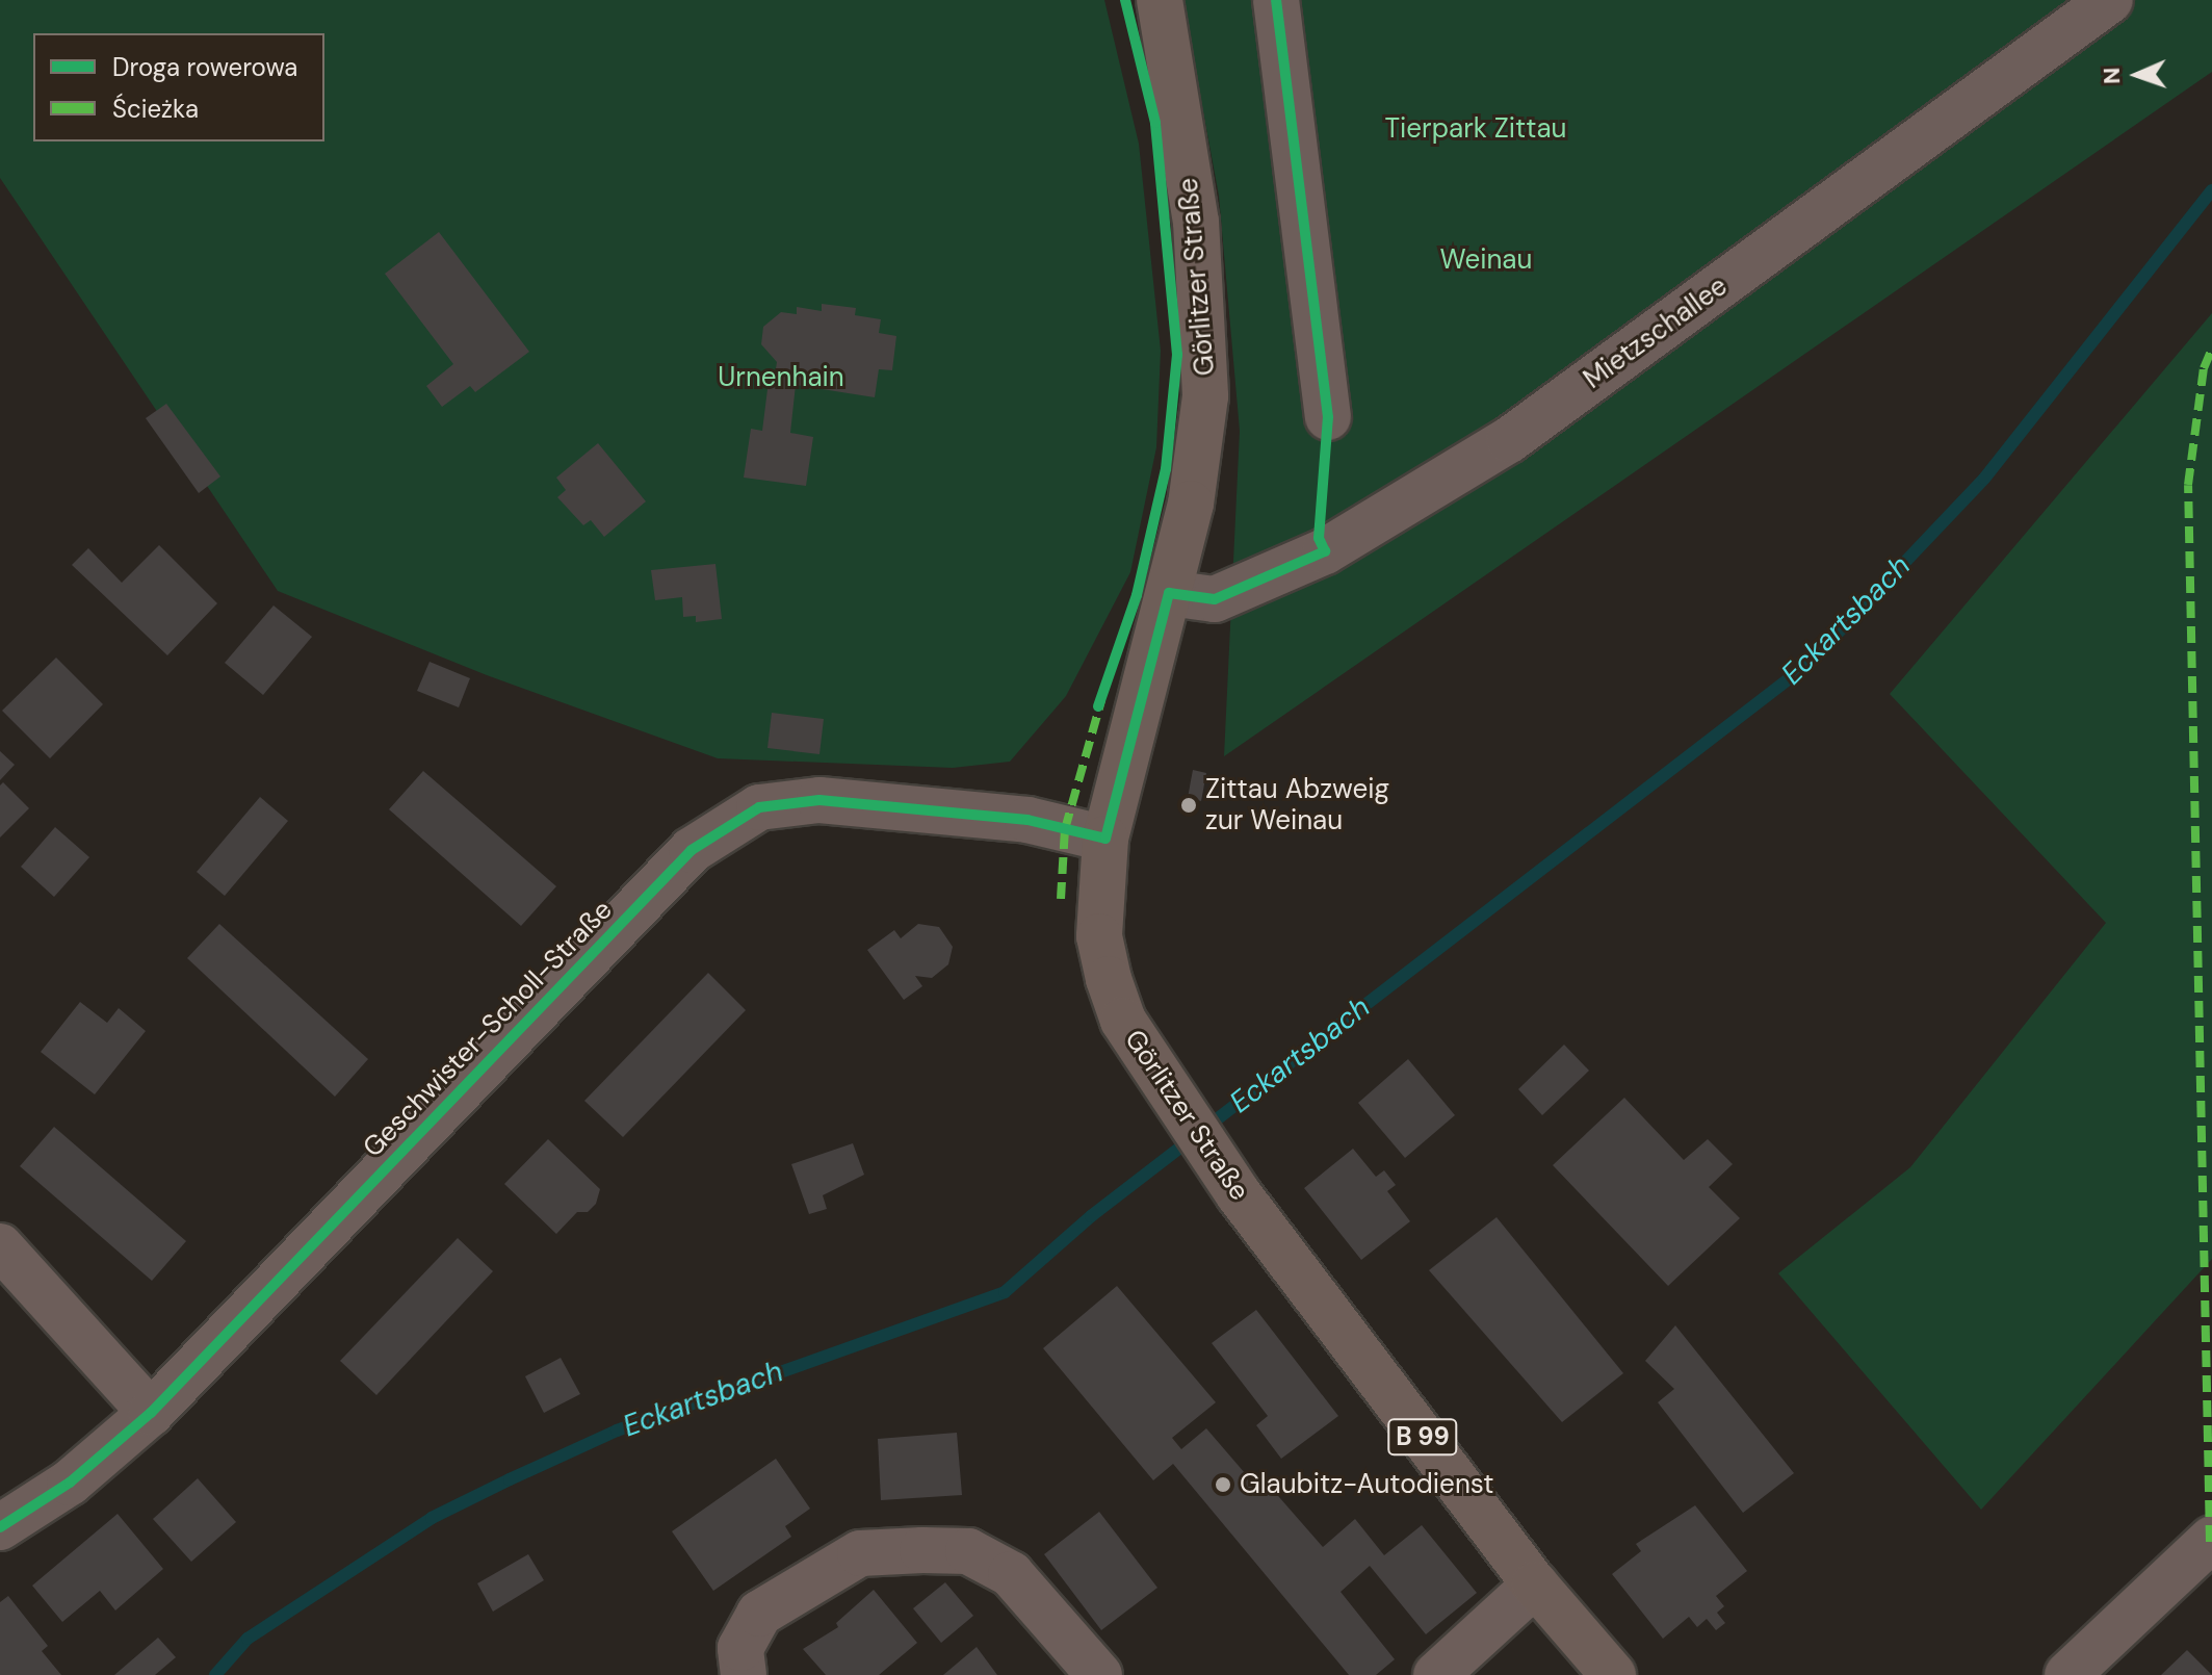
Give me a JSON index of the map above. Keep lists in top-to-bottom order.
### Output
{
  "streets": {
    "main road": ["Görlitzer Straße", "B 99"],
    "street": ["Mietzschallee", "Geschwister-Scholl-Straße"]
  },
  "crossings": [
    ["Görlitzer Straße", "Mietzschallee"],
    ["Görlitzer Straße", "Geschwister-Scholl-Straße"]
  ],
  "water": ["Eckartsbach"],
  "parks": ["Tierpark Zittau", "Weinau", "Urnenhain"],
  "places": ["Zittau Abzweig zur Weinau", "Glaubitz-Autodienst"],
  "legend": ["Droga rowerowa", "Ścieżka"],
  "north": "left"
}
